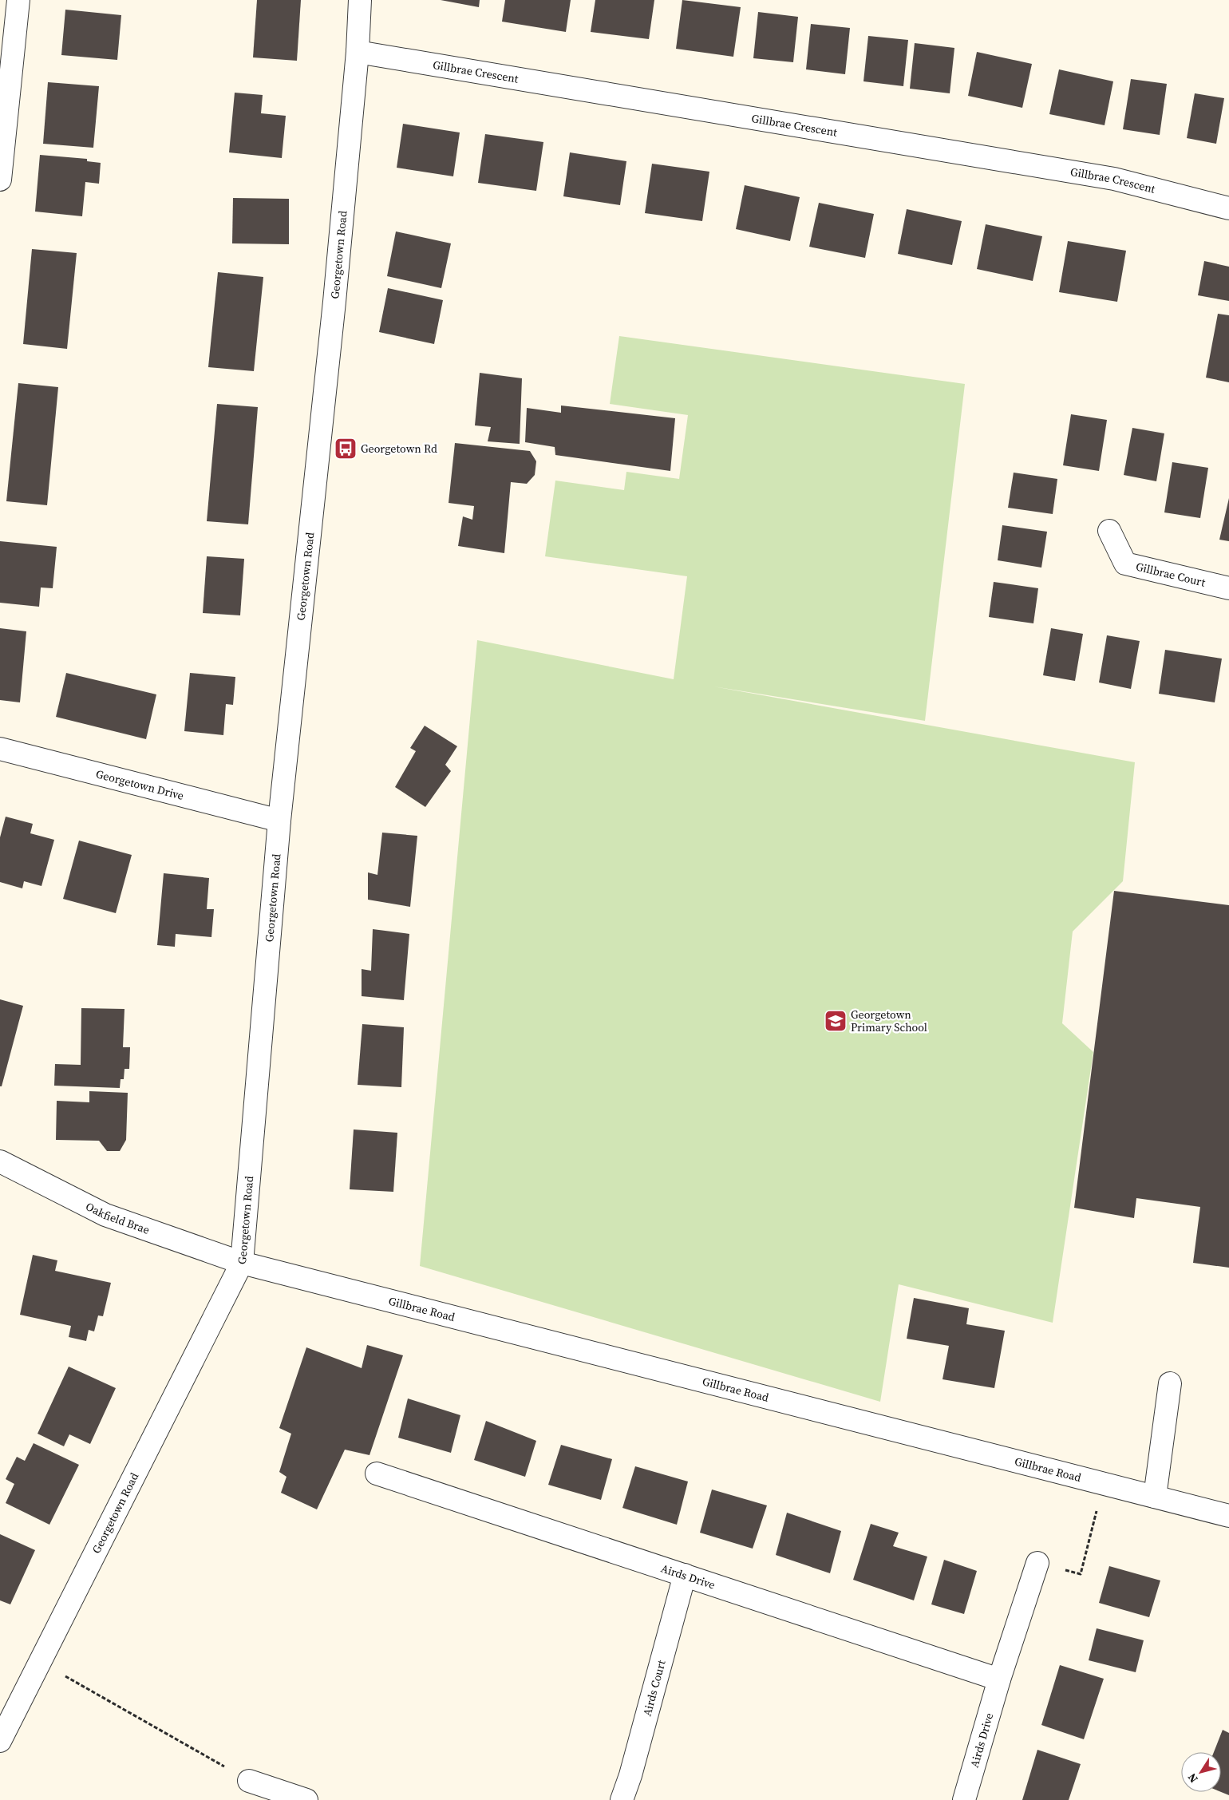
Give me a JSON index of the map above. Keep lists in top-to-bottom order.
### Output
{
  "streets": {
    "street": [
      "Gillbrae Crescent",
      "Georgetown Road",
      "Gillbrae Court",
      "Georgetown Drive",
      "Oakfield Brae",
      "Gillbrae Road",
      "Airds Drive",
      "Airds Court"
    ]
  },
  "crossings": [
    ["Gillbrae Crescent", "Georgetown Road"],
    ["Georgetown Road", "Georgetown Drive"],
    ["Georgetown Road", "Oakfield Brae"],
    ["Georgetown Road", "Gillbrae Road"],
    ["Oakfield Brae", "Gillbrae Road"],
    ["Airds Drive", "Airds Court"]
  ],
  "places": {
    "bus stop": ["Georgetown Rd"],
    "school or university": ["Georgetown Primary School"]
  },
  "north": "bottom left"
}
